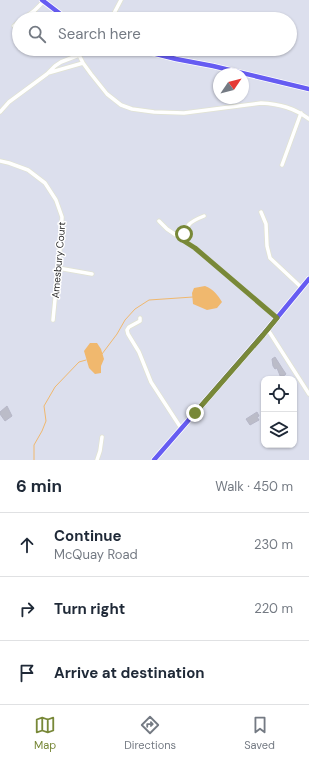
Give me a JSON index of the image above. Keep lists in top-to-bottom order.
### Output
{
  "streets": {
    "street": ["Amesbury Court"]
  },
  "north": "top right",
  "page": {
    "search": "Search here",
    "heading": ["6 min", "Walk · 450 m"],
    "list": [
      ["Continue", "McQuay Road", "230 m"],
      ["Turn right", "220 m"],
      "Arrive at destination"
    ],
    "nav": ["Map", "Directions", "Saved"]
  }
}
